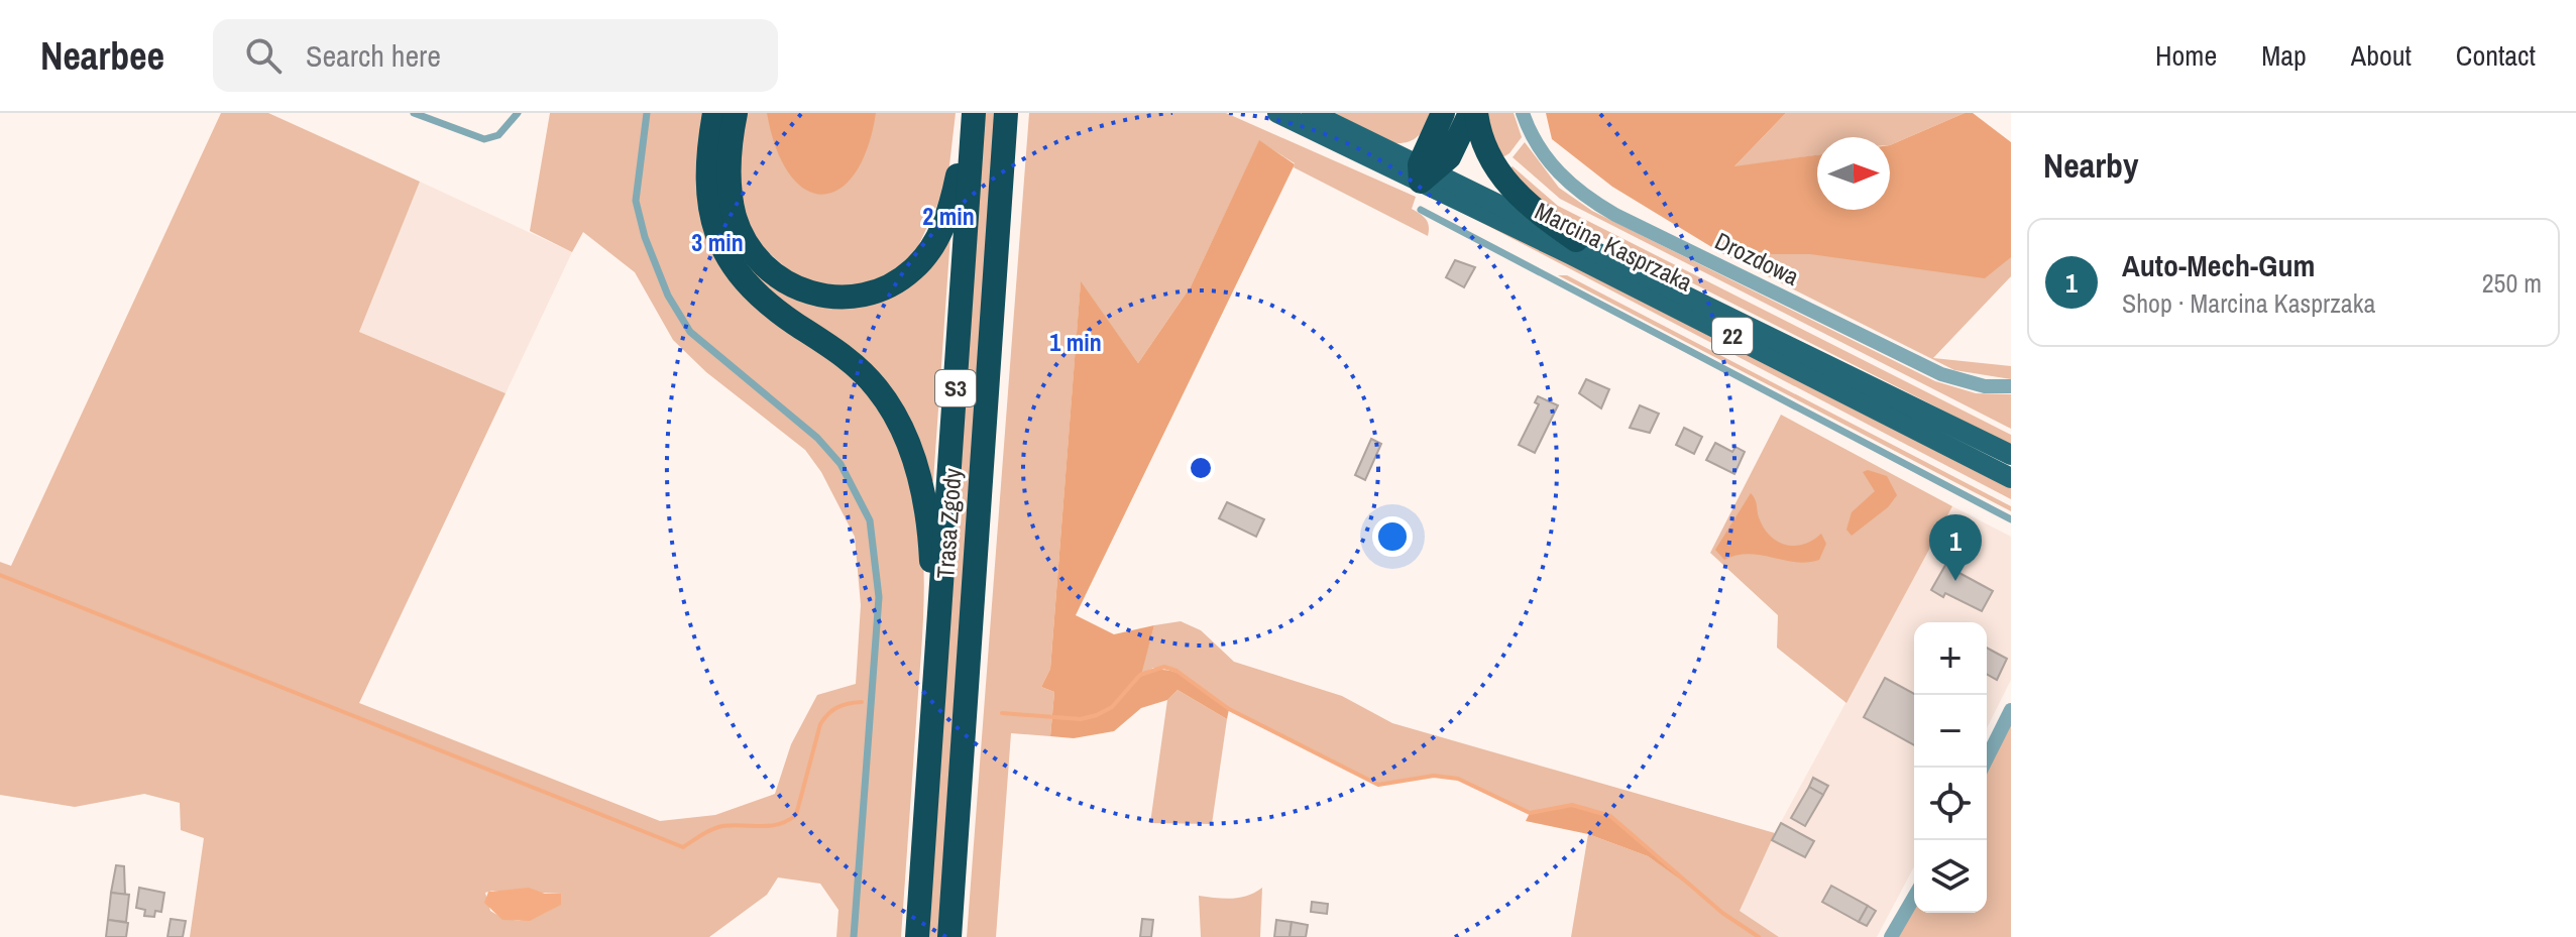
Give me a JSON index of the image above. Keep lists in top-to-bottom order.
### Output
{
  "streets": {
    "highway": ["S3", "Trasa Zgody"],
    "main road": ["Marcina Kasprzaka", "22"],
    "street": ["Drozdowa"]
  },
  "north": "right",
  "page": {
    "header": "Nearbee",
    "search": "Search here",
    "nav": [
      "Home",
      "Map",
      "About",
      "Contact"
    ],
    "heading": "Nearby",
    "list": [
      {
        "mark": "1",
        "name": "Auto-Mech-Gum",
        "note": "Shop · Marcina Kasprzaka",
        "value": "250 m"
      }
    ],
    "pins": "1",
    "map_buttons": ["+", "−"]
  },
  "rings": ["2 min", "3 min", "1 min"]
}
